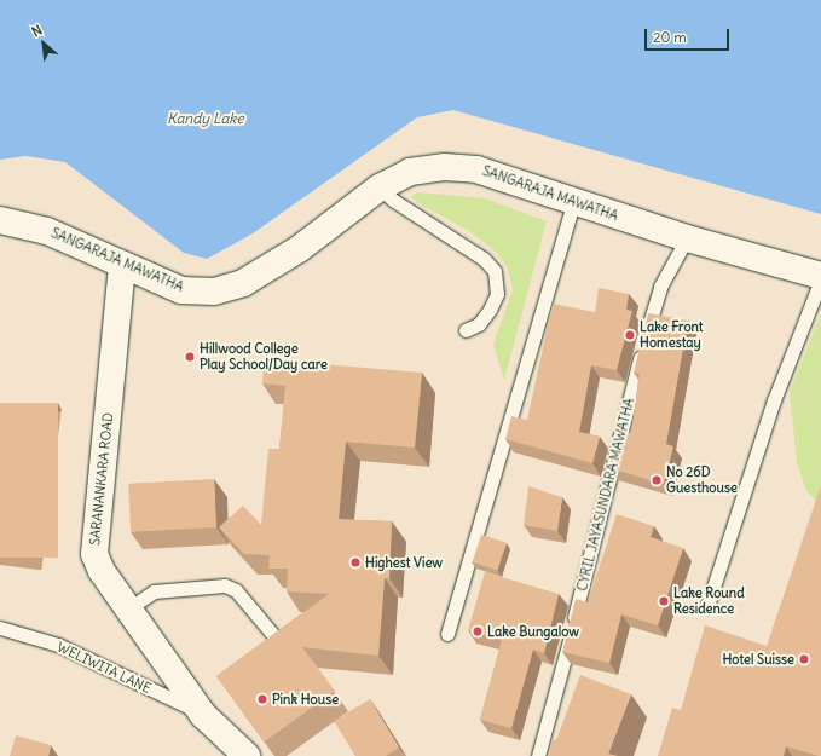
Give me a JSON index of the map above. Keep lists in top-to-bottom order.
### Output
{
  "streets": {
    "main road": ["SANGARAJA MAWATHA", "SARANANKARA ROAD"],
    "lane": ["CYRIL JAYASUNDARA MAWATHA", "WELIWITA LANE"]
  },
  "crossings": [
    ["SANGARAJA MAWATHA", "SARANANKARA ROAD"],
    ["SANGARAJA MAWATHA", "CYRIL JAYASUNDARA MAWATHA"],
    ["SARANANKARA ROAD", "WELIWITA LANE"]
  ],
  "water": ["Kandy Lake"],
  "places": [
    "Lake Front Homestay",
    "Hillwood College Play School/Day care",
    "No 26D Guesthouse",
    "Highest View",
    "Lake Round Residence",
    "Lake Bungalow",
    "Hotel Suisse",
    "Pink House"
  ],
  "scale_bar": "20 m",
  "north": "top left"
}
